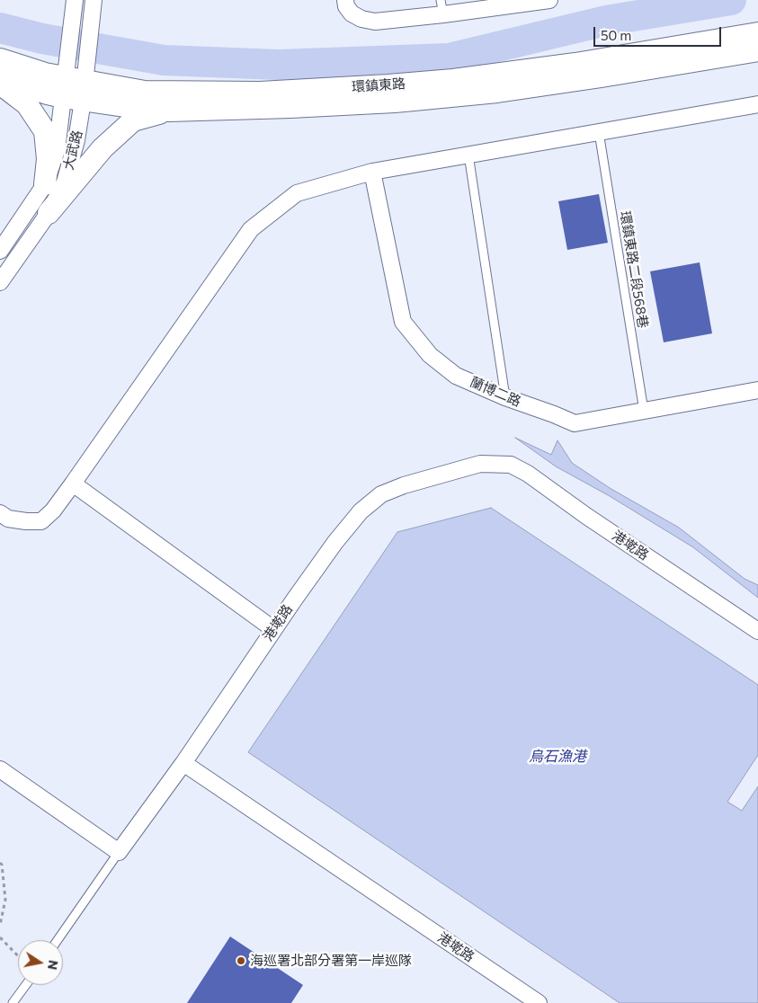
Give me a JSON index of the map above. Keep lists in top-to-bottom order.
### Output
{
  "streets": {
    "street": [
      "環鎮東路",
      "大武路",
      "蘭博二路",
      "港墘路"
    ],
    "lane": ["環鎮東路二段568巷"]
  },
  "crossings": [
    ["環鎮東路", "大武路"],
    ["環鎮東路二段568巷", "蘭博二路"]
  ],
  "water": ["烏石漁港"],
  "places": ["海巡署北部分署第一岸巡隊"],
  "scale_bar": "50 m",
  "north": "right"
}
